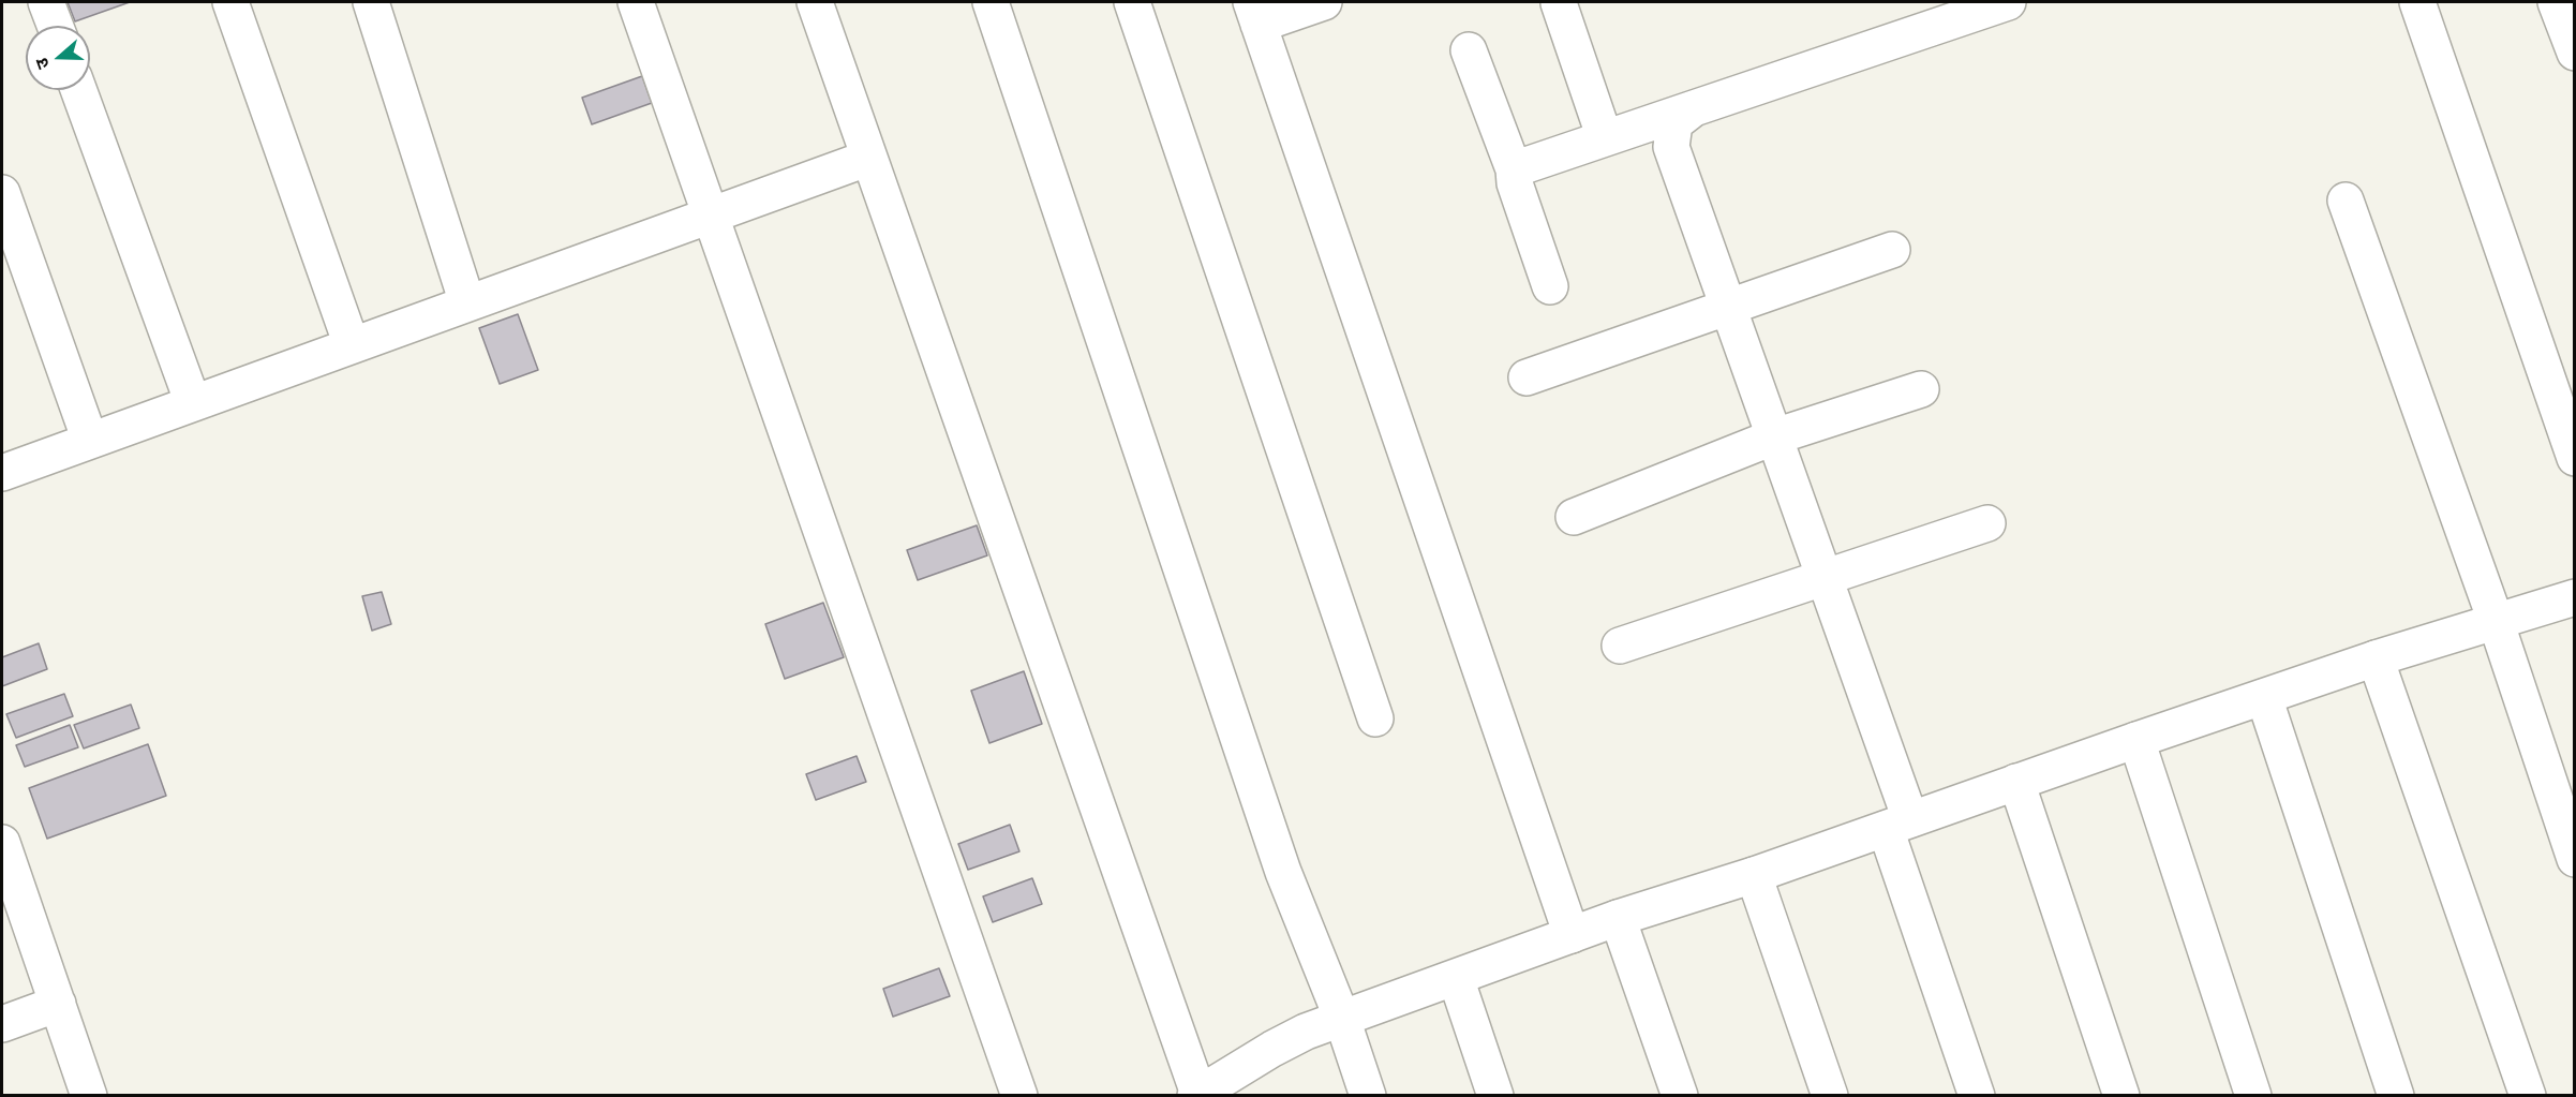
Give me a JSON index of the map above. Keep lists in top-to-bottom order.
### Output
{
  "north": "left"
}
